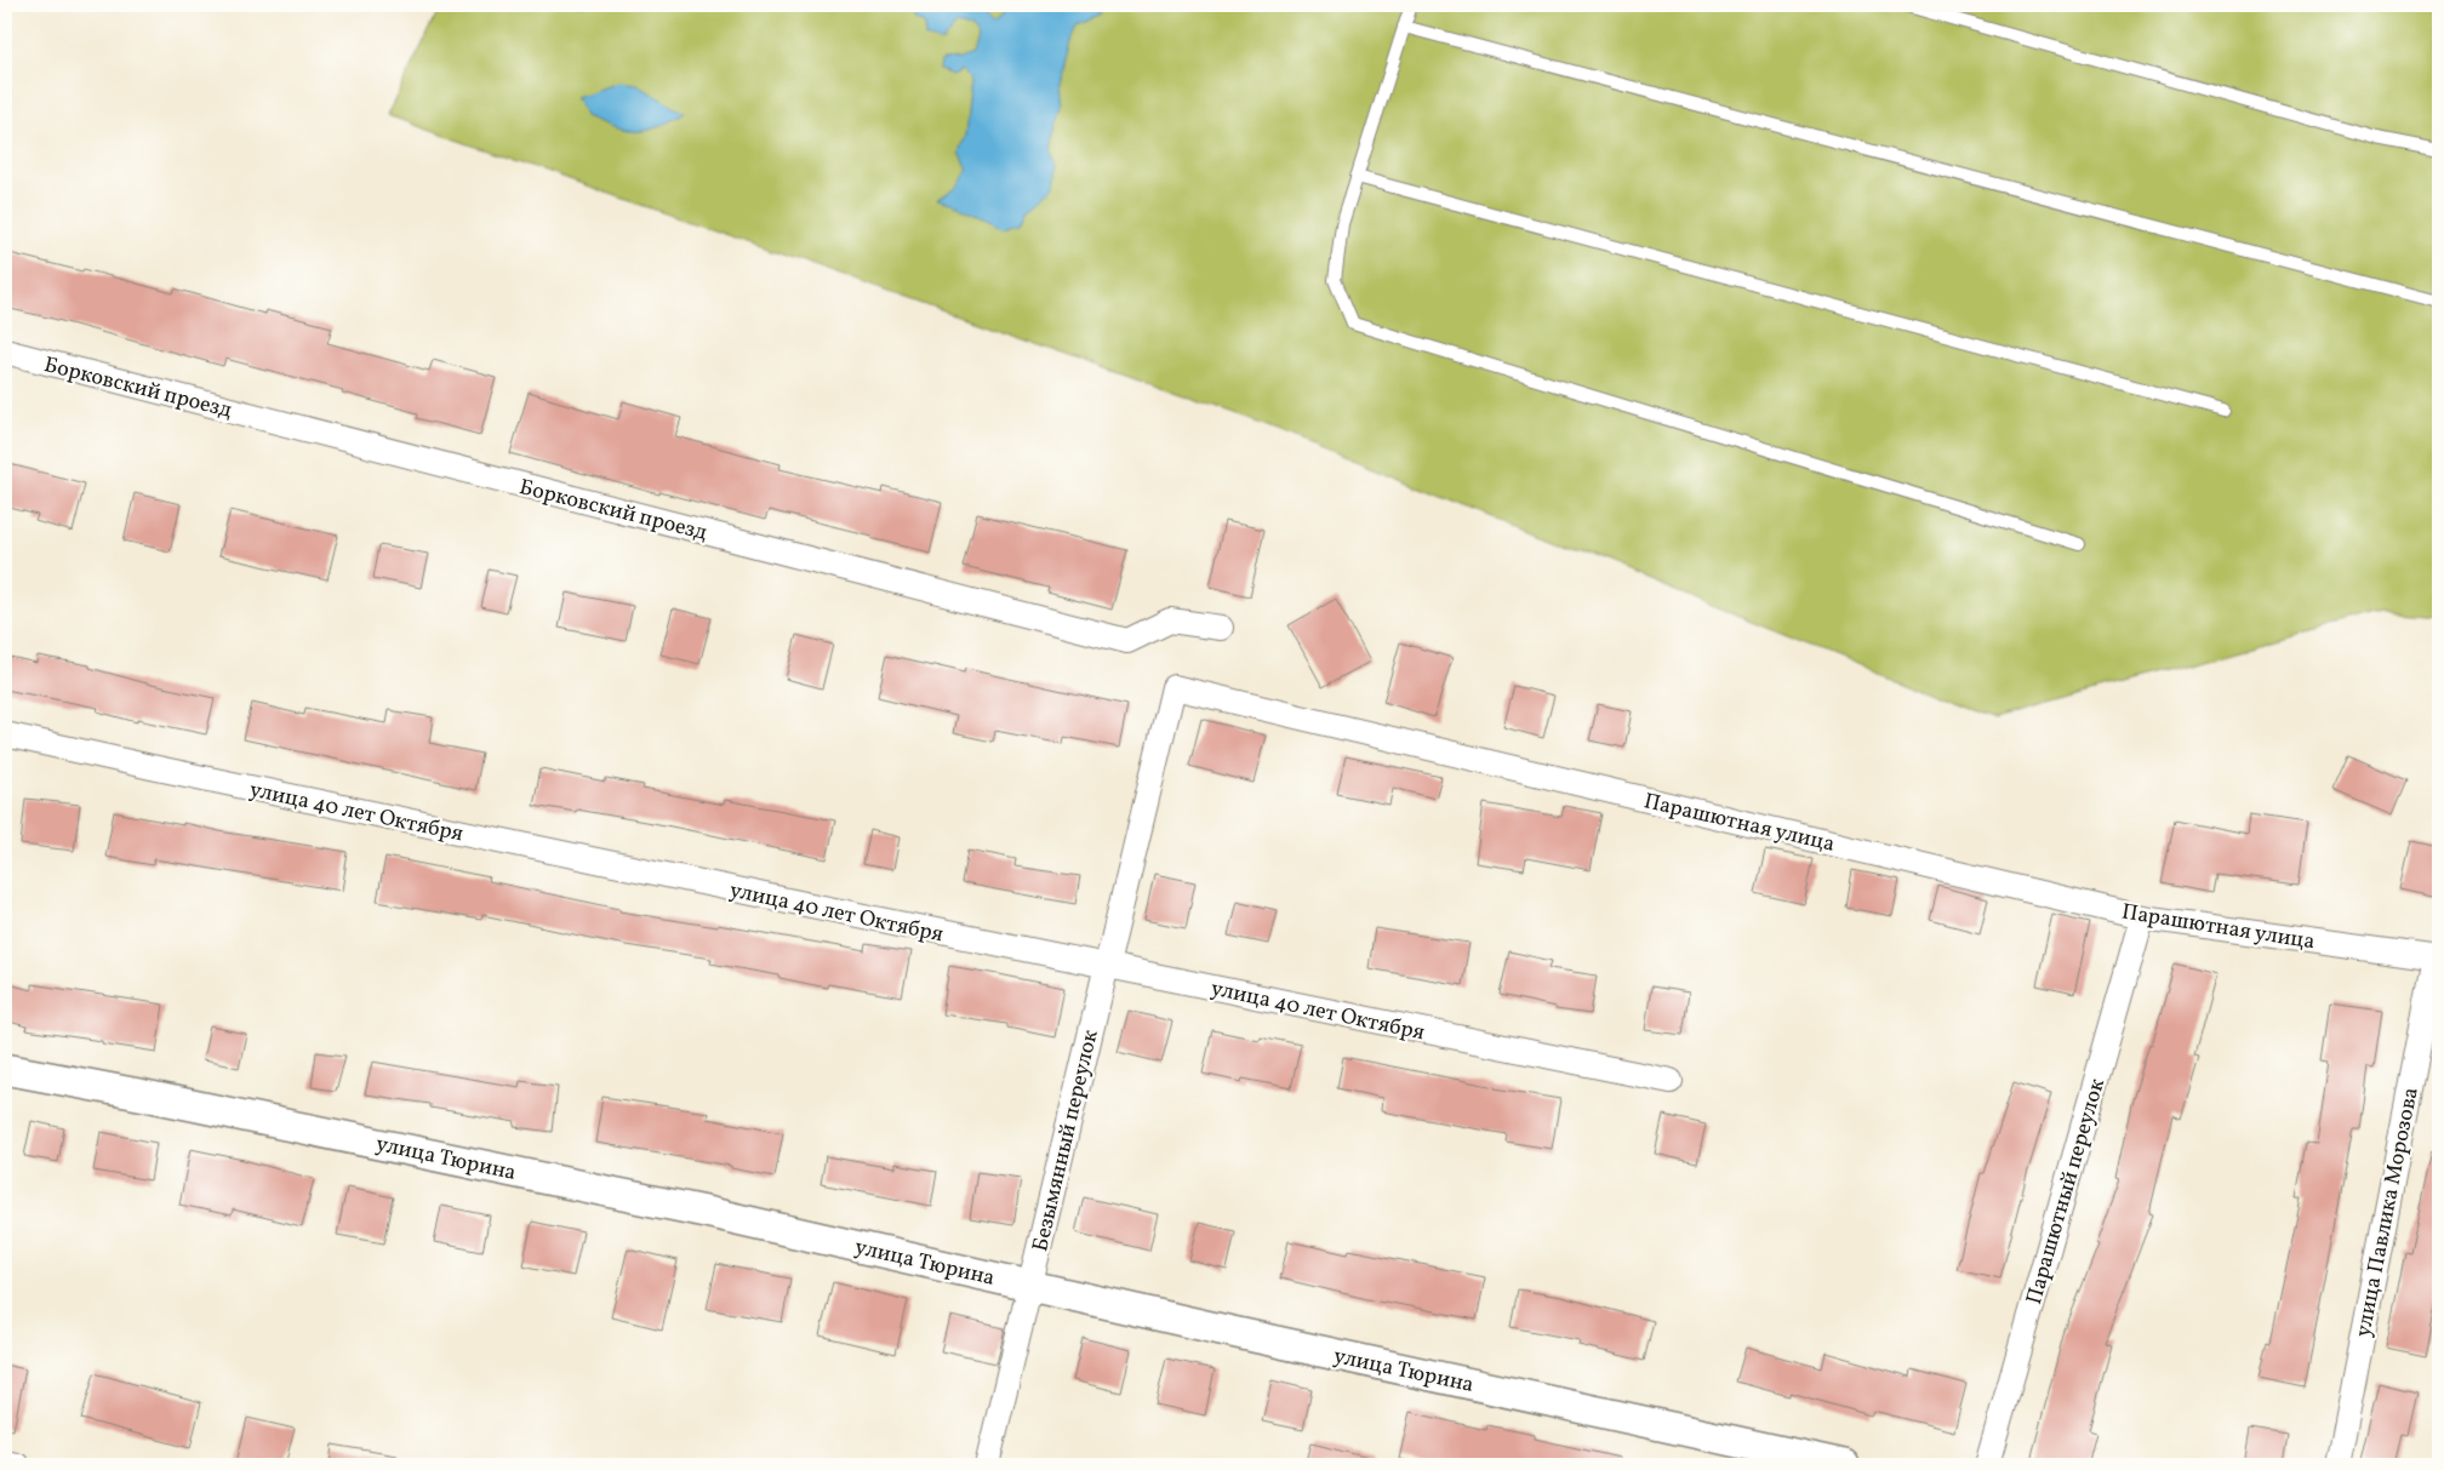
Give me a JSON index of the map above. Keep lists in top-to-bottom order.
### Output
{
  "streets": {
    "street": [
      "Борковский проезд",
      "улица 40 лет Октября",
      "Парашютная улица",
      "Безымянный переулок",
      "улица Тюрина",
      "Парашютный переулок",
      "улица Павлика Морозова"
    ]
  },
  "crossings": [
    ["улица 40 лет Октября", "Безымянный переулок"],
    ["Парашютная улица", "Безымянный переулок"],
    ["Парашютная улица", "Парашютный переулок"],
    ["Парашютная улица", "улица Павлика Морозова"],
    ["Безымянный переулок", "улица Тюрина"]
  ]
}
